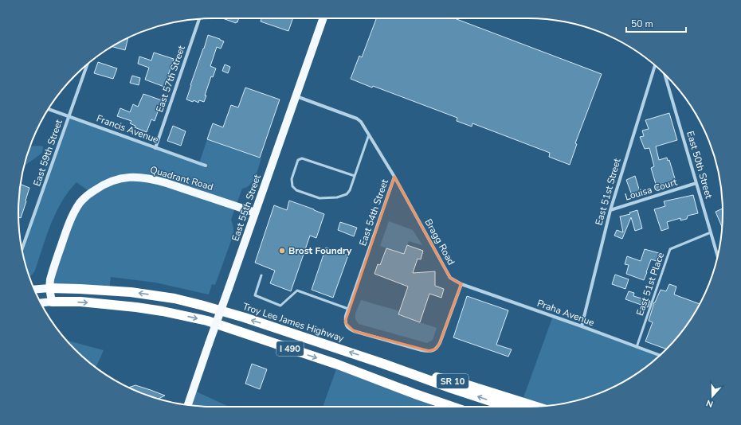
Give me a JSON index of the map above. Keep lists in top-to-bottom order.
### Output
{
  "streets": {
    "highway": ["Troy Lee James Highway", "I 490", "SR 10"],
    "main road": ["Quadrant Road", "East 55th Street"],
    "street": [
      "East 57th Street",
      "Francis Avenue",
      "East 59th Street",
      "East 50th Street",
      "Louisa Court",
      "East 51st Street",
      "East 54th Street",
      "Bragg Road",
      "Praha Avenue"
    ],
    "lane": ["East 51st Place"]
  },
  "crossings": [
    ["East 57th Street", "Francis Avenue"],
    ["Francis Avenue", "East 59th Street"],
    ["East 50th Street", "Louisa Court"],
    ["East 50th Street", "East 51st Place"],
    ["Quadrant Road", "East 55th Street"],
    ["Quadrant Road", "Troy Lee James Highway"],
    ["Quadrant Road", "I 490"],
    ["Louisa Court", "East 51st Street"],
    ["East 51st Street", "Praha Avenue"],
    ["East 55th Street", "Bragg Road"],
    ["East 54th Street", "Bragg Road"],
    ["East 54th Street", "Praha Avenue"],
    ["Bragg Road", "Praha Avenue"],
    ["East 51st Place", "Praha Avenue"],
    ["Troy Lee James Highway", "SR 10"]
  ],
  "places": ["Brost Foundry"],
  "scale_bar": "50 m",
  "north": "bottom"
}
